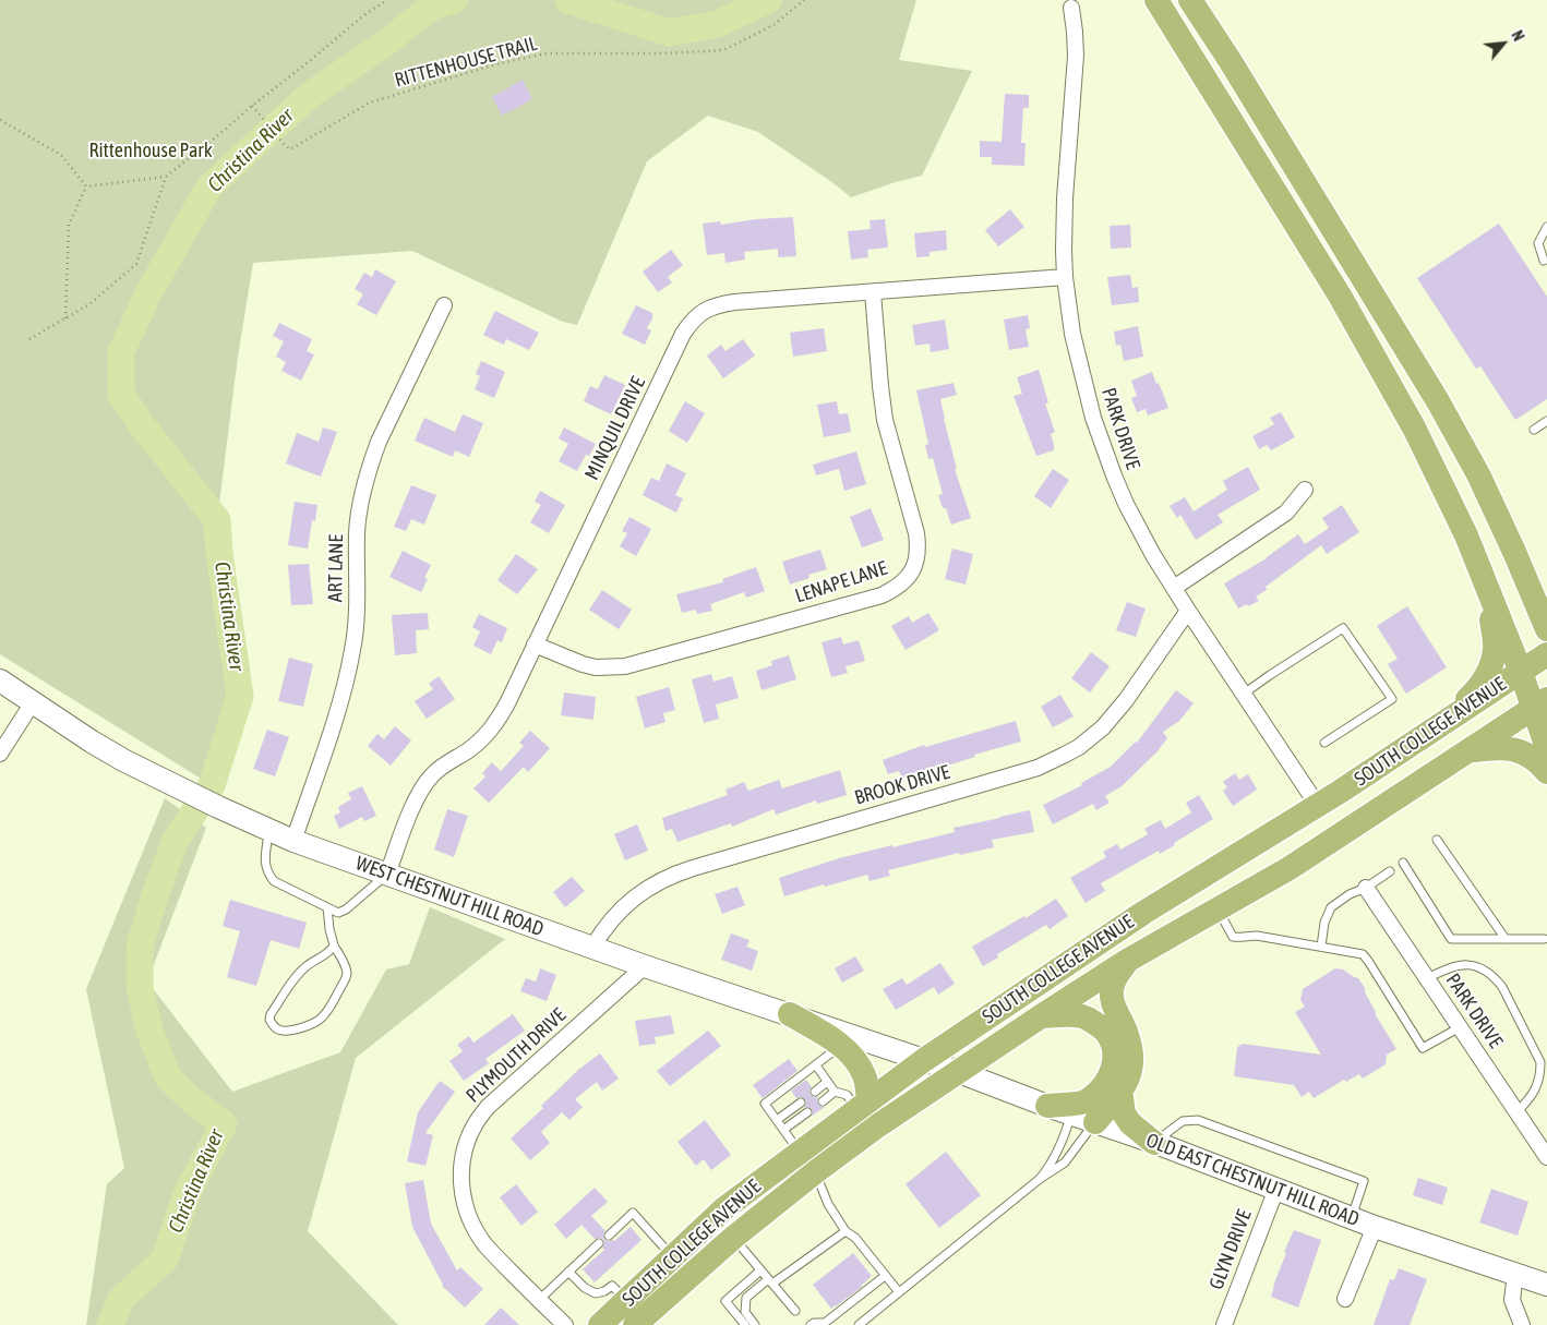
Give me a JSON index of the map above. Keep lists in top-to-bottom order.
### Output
{
  "streets": {
    "main road": ["SOUTH COLLEGE AVENUE"],
    "street": [
      "MINQUIL DRIVE",
      "PARK DRIVE",
      "ART LANE",
      "LENAPE LANE",
      "BROOK DRIVE",
      "WEST CHESTNUT HILL ROAD",
      "PLYMOUTH DRIVE",
      "OLD EAST CHESTNUT HILL ROAD",
      "GLYN DRIVE"
    ],
    "path": ["RITTENHOUSE TRAIL"]
  },
  "crossings": [
    ["MINQUIL DRIVE", "PARK DRIVE"],
    ["MINQUIL DRIVE", "LENAPE LANE"],
    ["MINQUIL DRIVE", "WEST CHESTNUT HILL ROAD"],
    ["PARK DRIVE", "SOUTH COLLEGE AVENUE"],
    ["PARK DRIVE", "BROOK DRIVE"],
    ["ART LANE", "WEST CHESTNUT HILL ROAD"],
    ["SOUTH COLLEGE AVENUE", "WEST CHESTNUT HILL ROAD"],
    ["SOUTH COLLEGE AVENUE", "OLD EAST CHESTNUT HILL ROAD"],
    ["BROOK DRIVE", "WEST CHESTNUT HILL ROAD"],
    ["WEST CHESTNUT HILL ROAD", "PLYMOUTH DRIVE"],
    ["WEST CHESTNUT HILL ROAD", "OLD EAST CHESTNUT HILL ROAD"],
    ["OLD EAST CHESTNUT HILL ROAD", "GLYN DRIVE"]
  ],
  "water": ["Christina River"],
  "parks": ["Rittenhouse Park"],
  "north": "top right"
}
